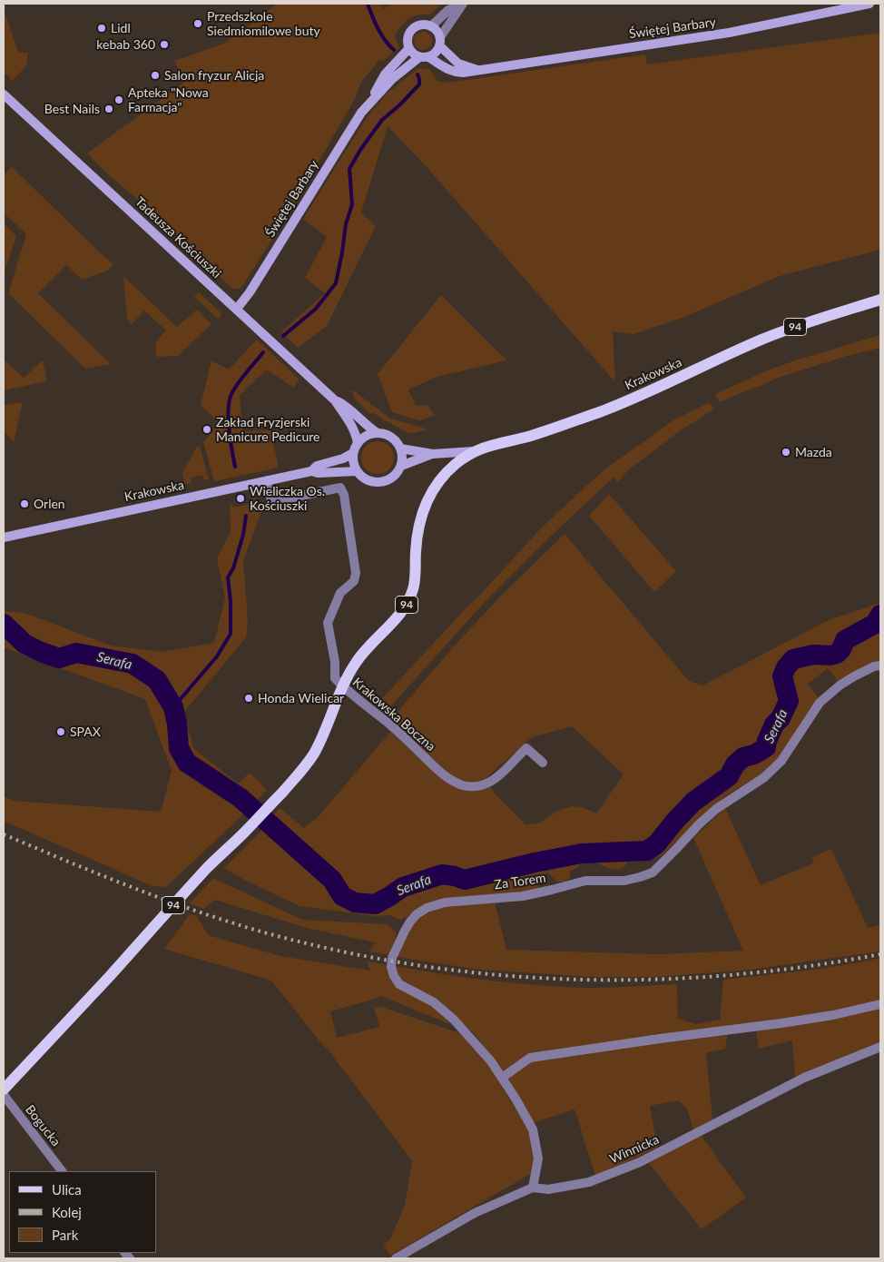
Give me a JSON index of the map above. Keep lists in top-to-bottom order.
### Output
{
  "streets": {
    "main road": ["94", "Krakowska"],
    "street": [
      "Świętej Barbary",
      "Tadeusza Kościuszki",
      "Krakowska Boczna",
      "Za Torem",
      "Bogucka",
      "Winnicka"
    ]
  },
  "crossings": [
    ["Świętej Barbary", "Tadeusza Kościuszki"],
    ["Tadeusza Kościuszki", "Krakowska"],
    ["94", "Krakowska"],
    ["94", "Krakowska Boczna"],
    ["Krakowska", "Krakowska Boczna"],
    ["Za Torem", "Winnicka"]
  ],
  "water": ["Serafa"],
  "places": [
    "Przedszkole Siedmiomilowe buty",
    "Lidl",
    "kebab 360",
    "Salon fryzur Alicja",
    "Apteka \"Nowa Farmacja\"",
    "Best Nails",
    "Zakład Fryzjerski Manicure Pedicure",
    "Mazda",
    "Wieliczka Os. Kościuszki",
    "Orlen",
    "Honda Wielicar",
    "SPAX"
  ],
  "legend": ["Ulica", "Kolej", "Park"]
}
